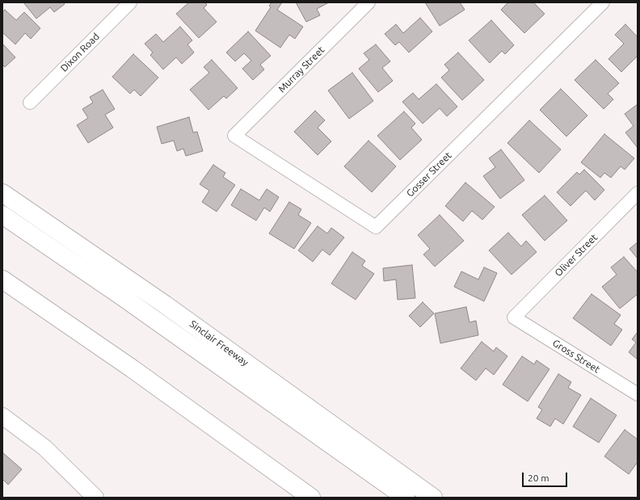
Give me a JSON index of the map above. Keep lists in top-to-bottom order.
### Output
{
  "streets": {
    "highway": ["Sinclair Freeway"],
    "street": [
      "Dixon Road",
      "Murray Street",
      "Gosser Street",
      "Oliver Street",
      "Gross Street"
    ]
  },
  "crossings": [
    ["Murray Street", "Gosser Street"],
    ["Oliver Street", "Gross Street"]
  ],
  "scale_bar": "20 m"
}
